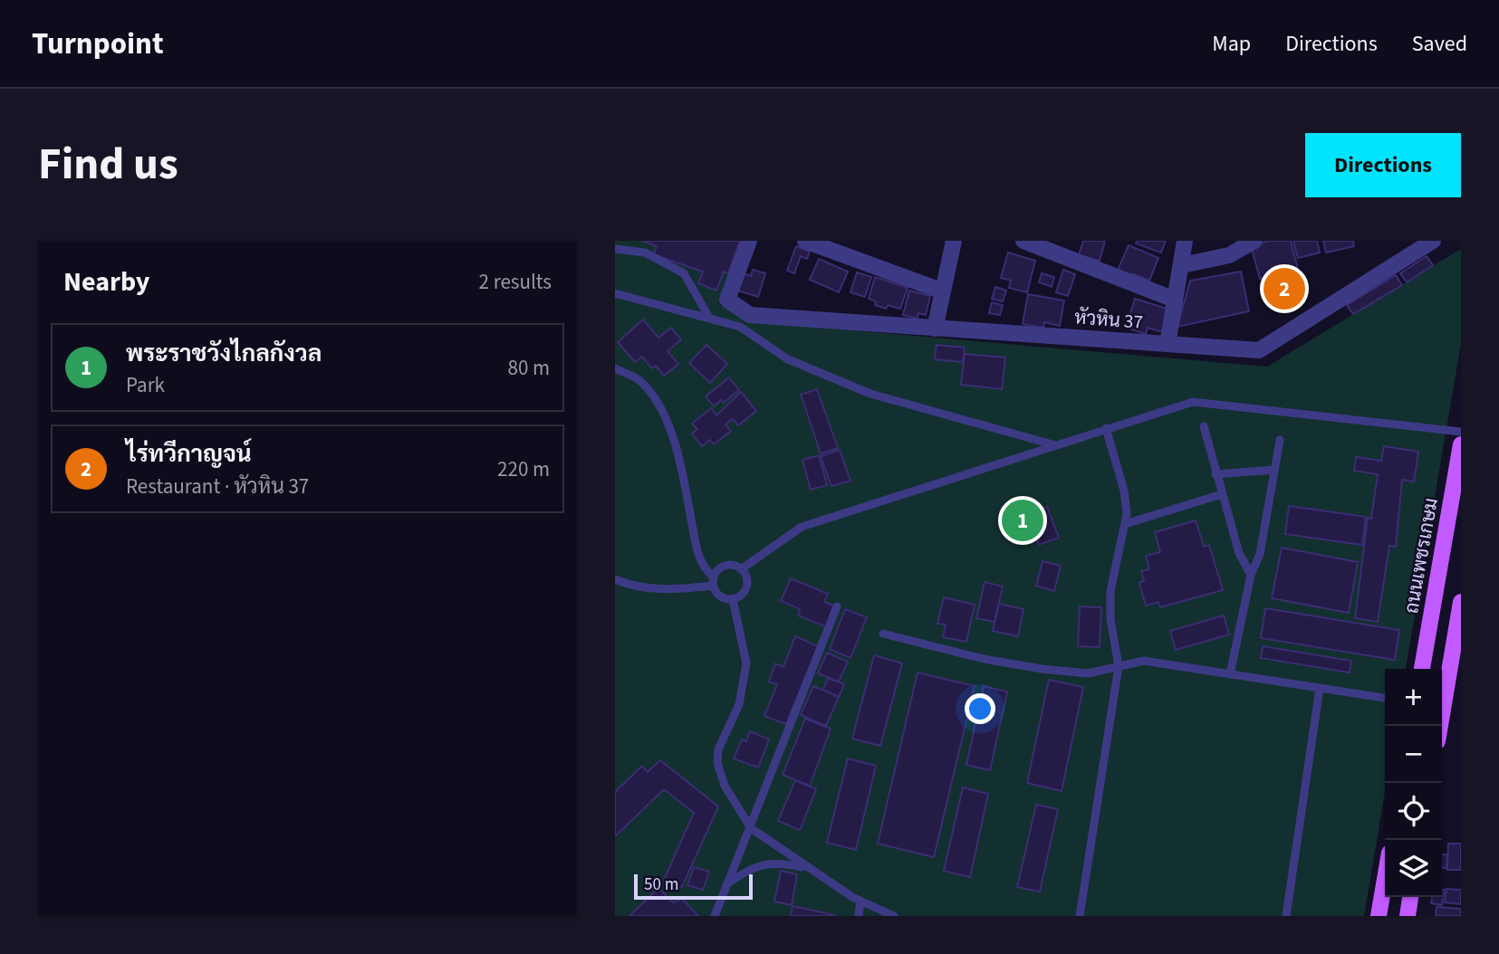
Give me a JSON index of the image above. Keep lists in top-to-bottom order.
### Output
{
  "streets": {
    "main road": ["ถนนเพชรเกษม"],
    "street": ["หัวหิน 37"]
  },
  "scale_bar": "50 m",
  "page": {
    "header": "Turnpoint",
    "nav": ["Map", "Directions", "Saved"],
    "title": "Find us",
    "buttons": "Directions",
    "heading": ["Nearby", "2 results"],
    "pins": ["2", "1"],
    "list": [
      {
        "mark": "1",
        "name": "พระราชวังไกลกังวล",
        "note": "Park",
        "value": "80 m"
      },
      {
        "mark": "2",
        "name": "ไร่ทวีกาญจน์",
        "note": "Restaurant · หัวหิน 37",
        "value": "220 m"
      }
    ],
    "map_buttons": ["+", "−"],
    "scale": "50 m"
  }
}
